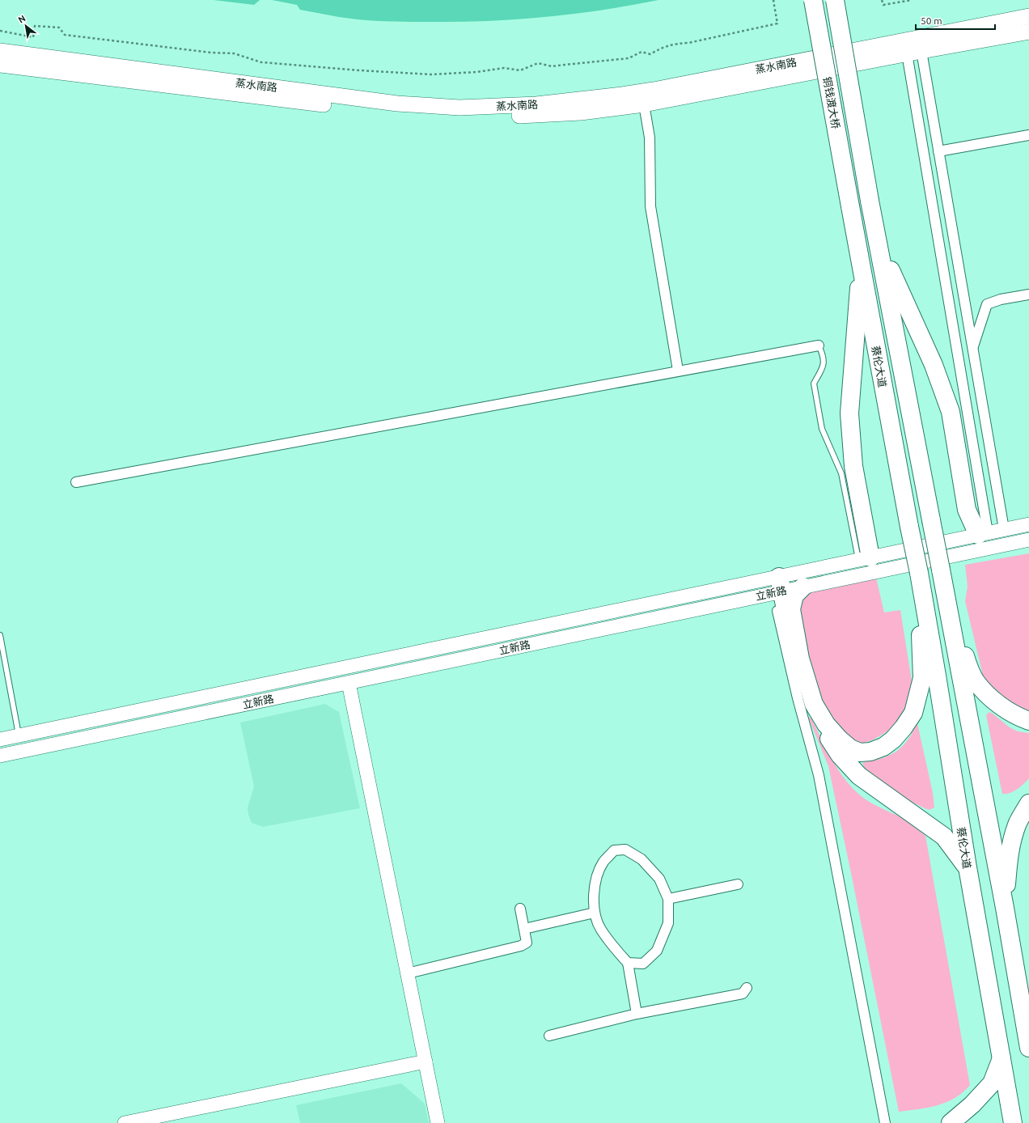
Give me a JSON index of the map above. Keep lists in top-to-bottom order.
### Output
{
  "streets": {
    "highway": ["铜钱渡大桥", "蔡伦大道"],
    "main road": ["蒸水南路", "立新路"]
  },
  "crossings": [
    ["铜钱渡大桥", "蔡伦大道"]
  ],
  "scale_bar": "50 m",
  "north": "top left"
}
